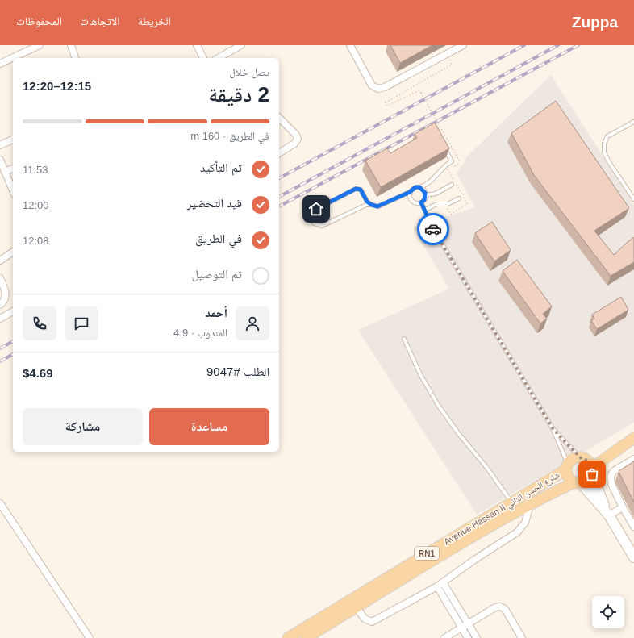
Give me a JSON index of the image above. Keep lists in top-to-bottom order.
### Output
{
  "streets": {
    "main road": ["Avenue Hassan II شارع الحسن الثاني", "RN1"]
  },
  "page": {
    "header": "Zuppa",
    "nav": ["الخريطة", "الاتجاهات", "المحفوظات"],
    "heading": ["2 دقيقة", "يصل خلال", "12:15–12:20"],
    "panel": [
      "أحمد",
      "المندوب · 4.9",
      "الطلب #9047",
      "$4.69"
    ],
    "bar": "في الطريق · 160 m",
    "list": [
      ["تم التأكيد", "11:53"],
      ["قيد التحضير", "12:00"],
      ["في الطريق", "12:08"],
      "تم التوصيل"
    ],
    "buttons": ["مساعدة", "مشاركة"]
  }
}
